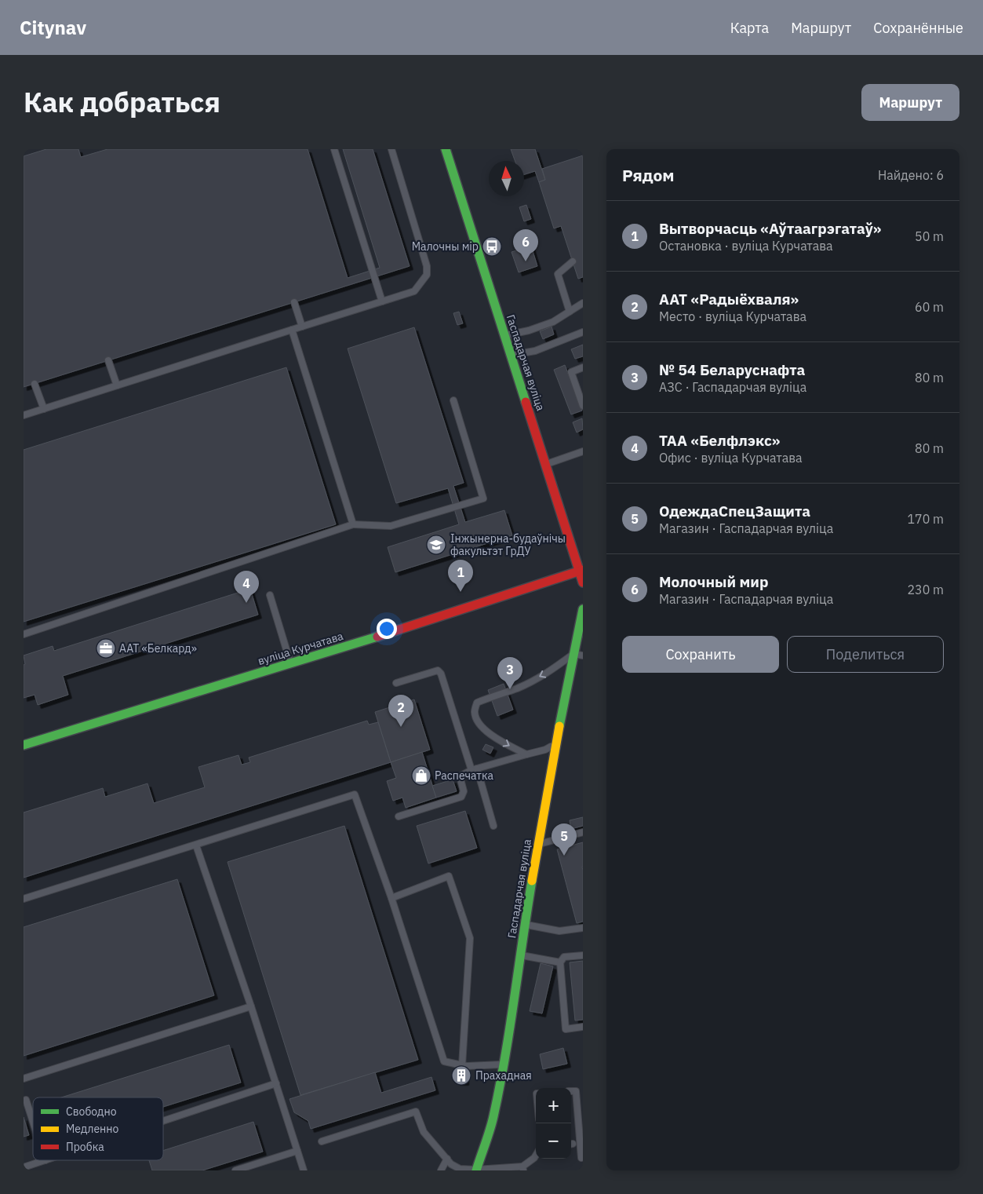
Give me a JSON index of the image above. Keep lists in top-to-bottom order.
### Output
{
  "streets": {
    "street": ["Гаспадарчая вуліца", "вуліца Курчатава"]
  },
  "crossings": [
    ["Гаспадарчая вуліца", "вуліца Курчатава"]
  ],
  "places": {
    "bus stop": ["Малочны мір"],
    "school or university": ["Інжынерна-будаўнічы факультэт ГрДУ"],
    "office": ["ААТ «Белкард»"],
    "shop": ["Распечатка"],
    "building": ["Прахадная"]
  },
  "legend": ["Свободно", "Медленно", "Пробка"],
  "north": "top",
  "page": {
    "header": "Citynav",
    "nav": ["Карта", "Маршрут", "Сохранённые"],
    "title": "Как добраться",
    "buttons": [
      "Маршрут",
      ["Сохранить", "Поделиться"]
    ],
    "heading": ["Рядом", "Найдено: 6"],
    "list": [
      {
        "mark": "1",
        "name": "Вытворчасць «Аўтаагрэгатаў»",
        "note": "Остановка · вуліца Курчатава",
        "value": "50 m"
      },
      {
        "mark": "2",
        "name": "ААТ «Радыёхваля»",
        "note": "Место · вуліца Курчатава",
        "value": "60 m"
      },
      {
        "mark": "3",
        "name": "№ 54 Беларуснафта",
        "note": "АЗС · Гаспадарчая вуліца",
        "value": "80 m"
      },
      {
        "mark": "4",
        "name": "ТАА «Белфлэкс»",
        "note": "Офис · вуліца Курчатава",
        "value": "80 m"
      },
      {
        "mark": "5",
        "name": "ОдеждаСпецЗащита",
        "note": "Магазин · Гаспадарчая вуліца",
        "value": "170 m"
      },
      {
        "mark": "6",
        "name": "Молочный мир",
        "note": "Магазин · Гаспадарчая вуліца",
        "value": "230 m"
      }
    ],
    "pins": [
      "6",
      "1",
      "4",
      "3",
      "2",
      "5"
    ],
    "map_buttons": ["+", "−"]
  }
}
